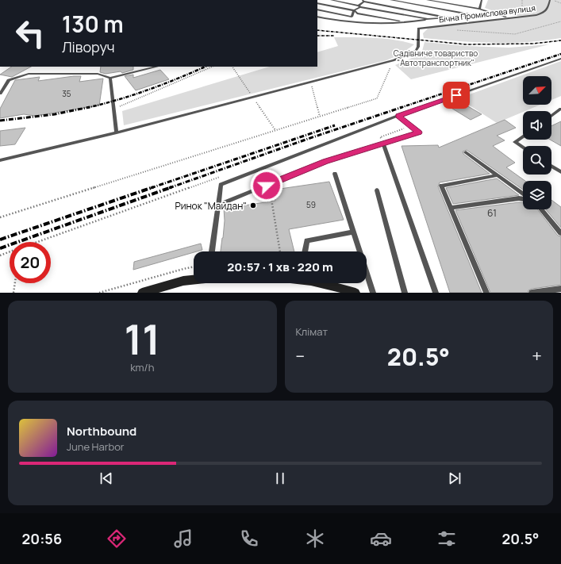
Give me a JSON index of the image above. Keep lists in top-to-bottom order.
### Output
{
  "streets": {
    "lane": ["Бічна Промислова вулиця"]
  },
  "parks": ["Садівниче товариство \"Автотранспортник\""],
  "places": ["Ринок \"Майдан\""],
  "house_numbers": ["35", "59", "61"],
  "north": "top right",
  "page": {
    "turn": ["130 m", "Ліворуч"],
    "limit": "20",
    "trip": "20:57 · 1 хв · 220 m",
    "tile": [
      ["11", "km/h"],
      "Клімат"
    ],
    "heat": ["−", "20.5°", "+"],
    "song": ["Northbound", "June Harbor"],
    "tabs": ["20:56", "20.5°"]
  }
}
